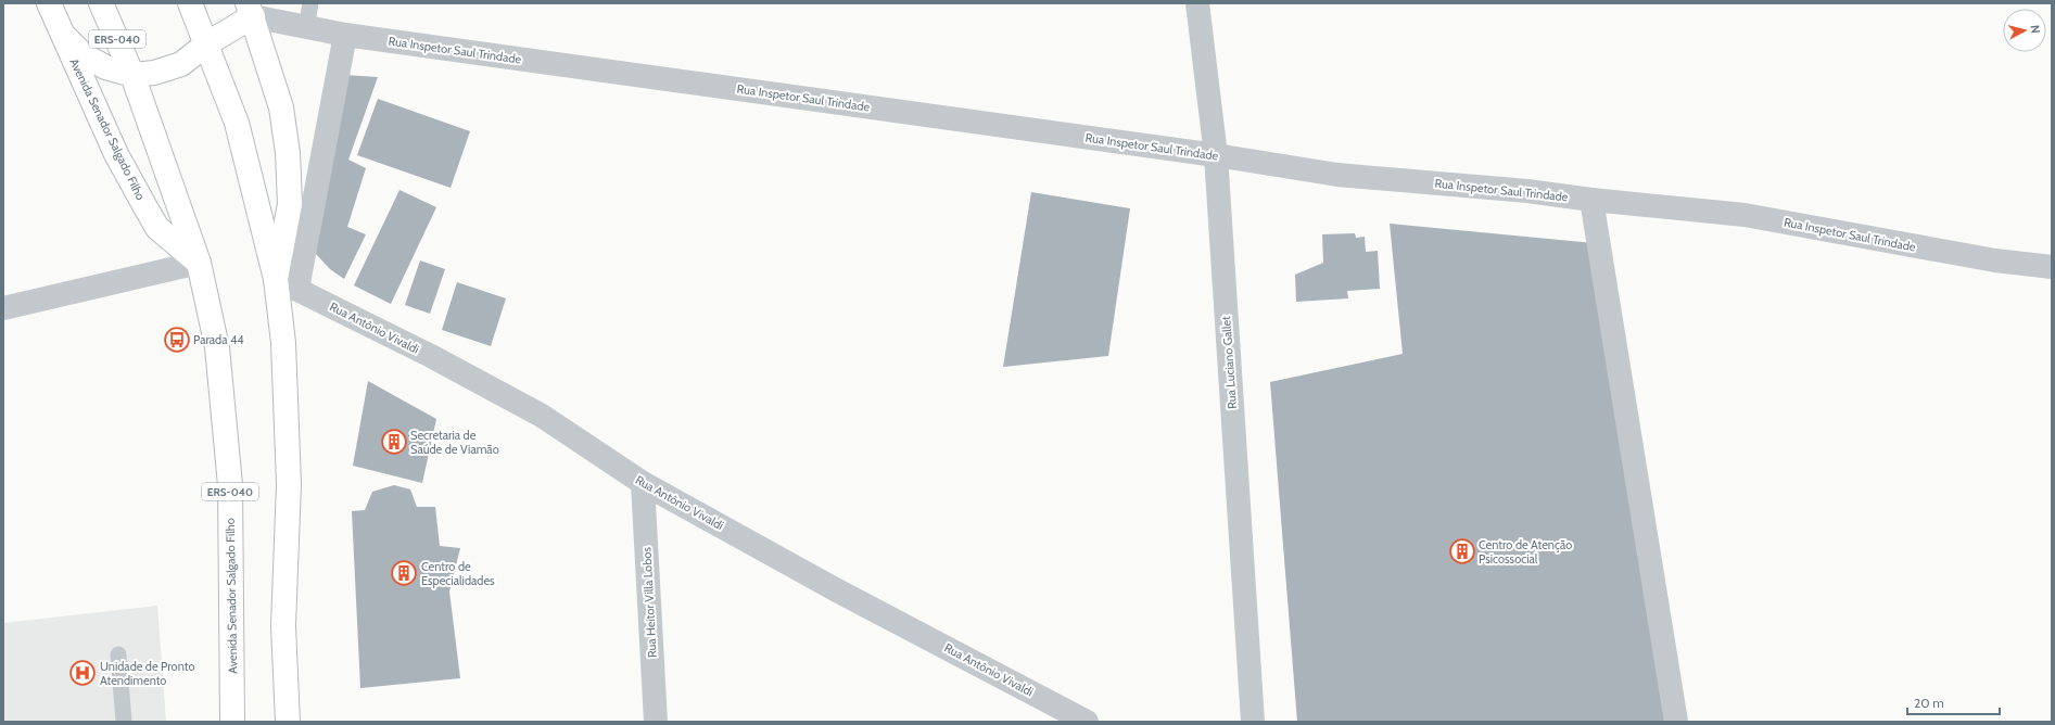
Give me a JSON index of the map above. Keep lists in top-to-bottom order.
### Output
{
  "streets": {
    "main road": ["ERS-040", "Avenida Senador Salgado Filho"],
    "street": [
      "Rua Inspetor Saul Trindade",
      "Rua Antônio Vivaldi",
      "Rua Luciano Gallet",
      "Rua Heitor Villa Lobos"
    ]
  },
  "crossings": [
    ["Rua Inspetor Saul Trindade", "Rua Luciano Gallet"],
    ["Rua Antônio Vivaldi", "Rua Heitor Villa Lobos"]
  ],
  "places": {
    "bus stop": ["Parada 44"],
    "building": ["Secretaria de Saúde de Viamão", "Centro de Atenção Psicossocial", "Centro de Especialidades"],
    "hospital": ["Unidade de Pronto Atendimento"]
  },
  "scale_bar": "20 m",
  "north": "right"
}
